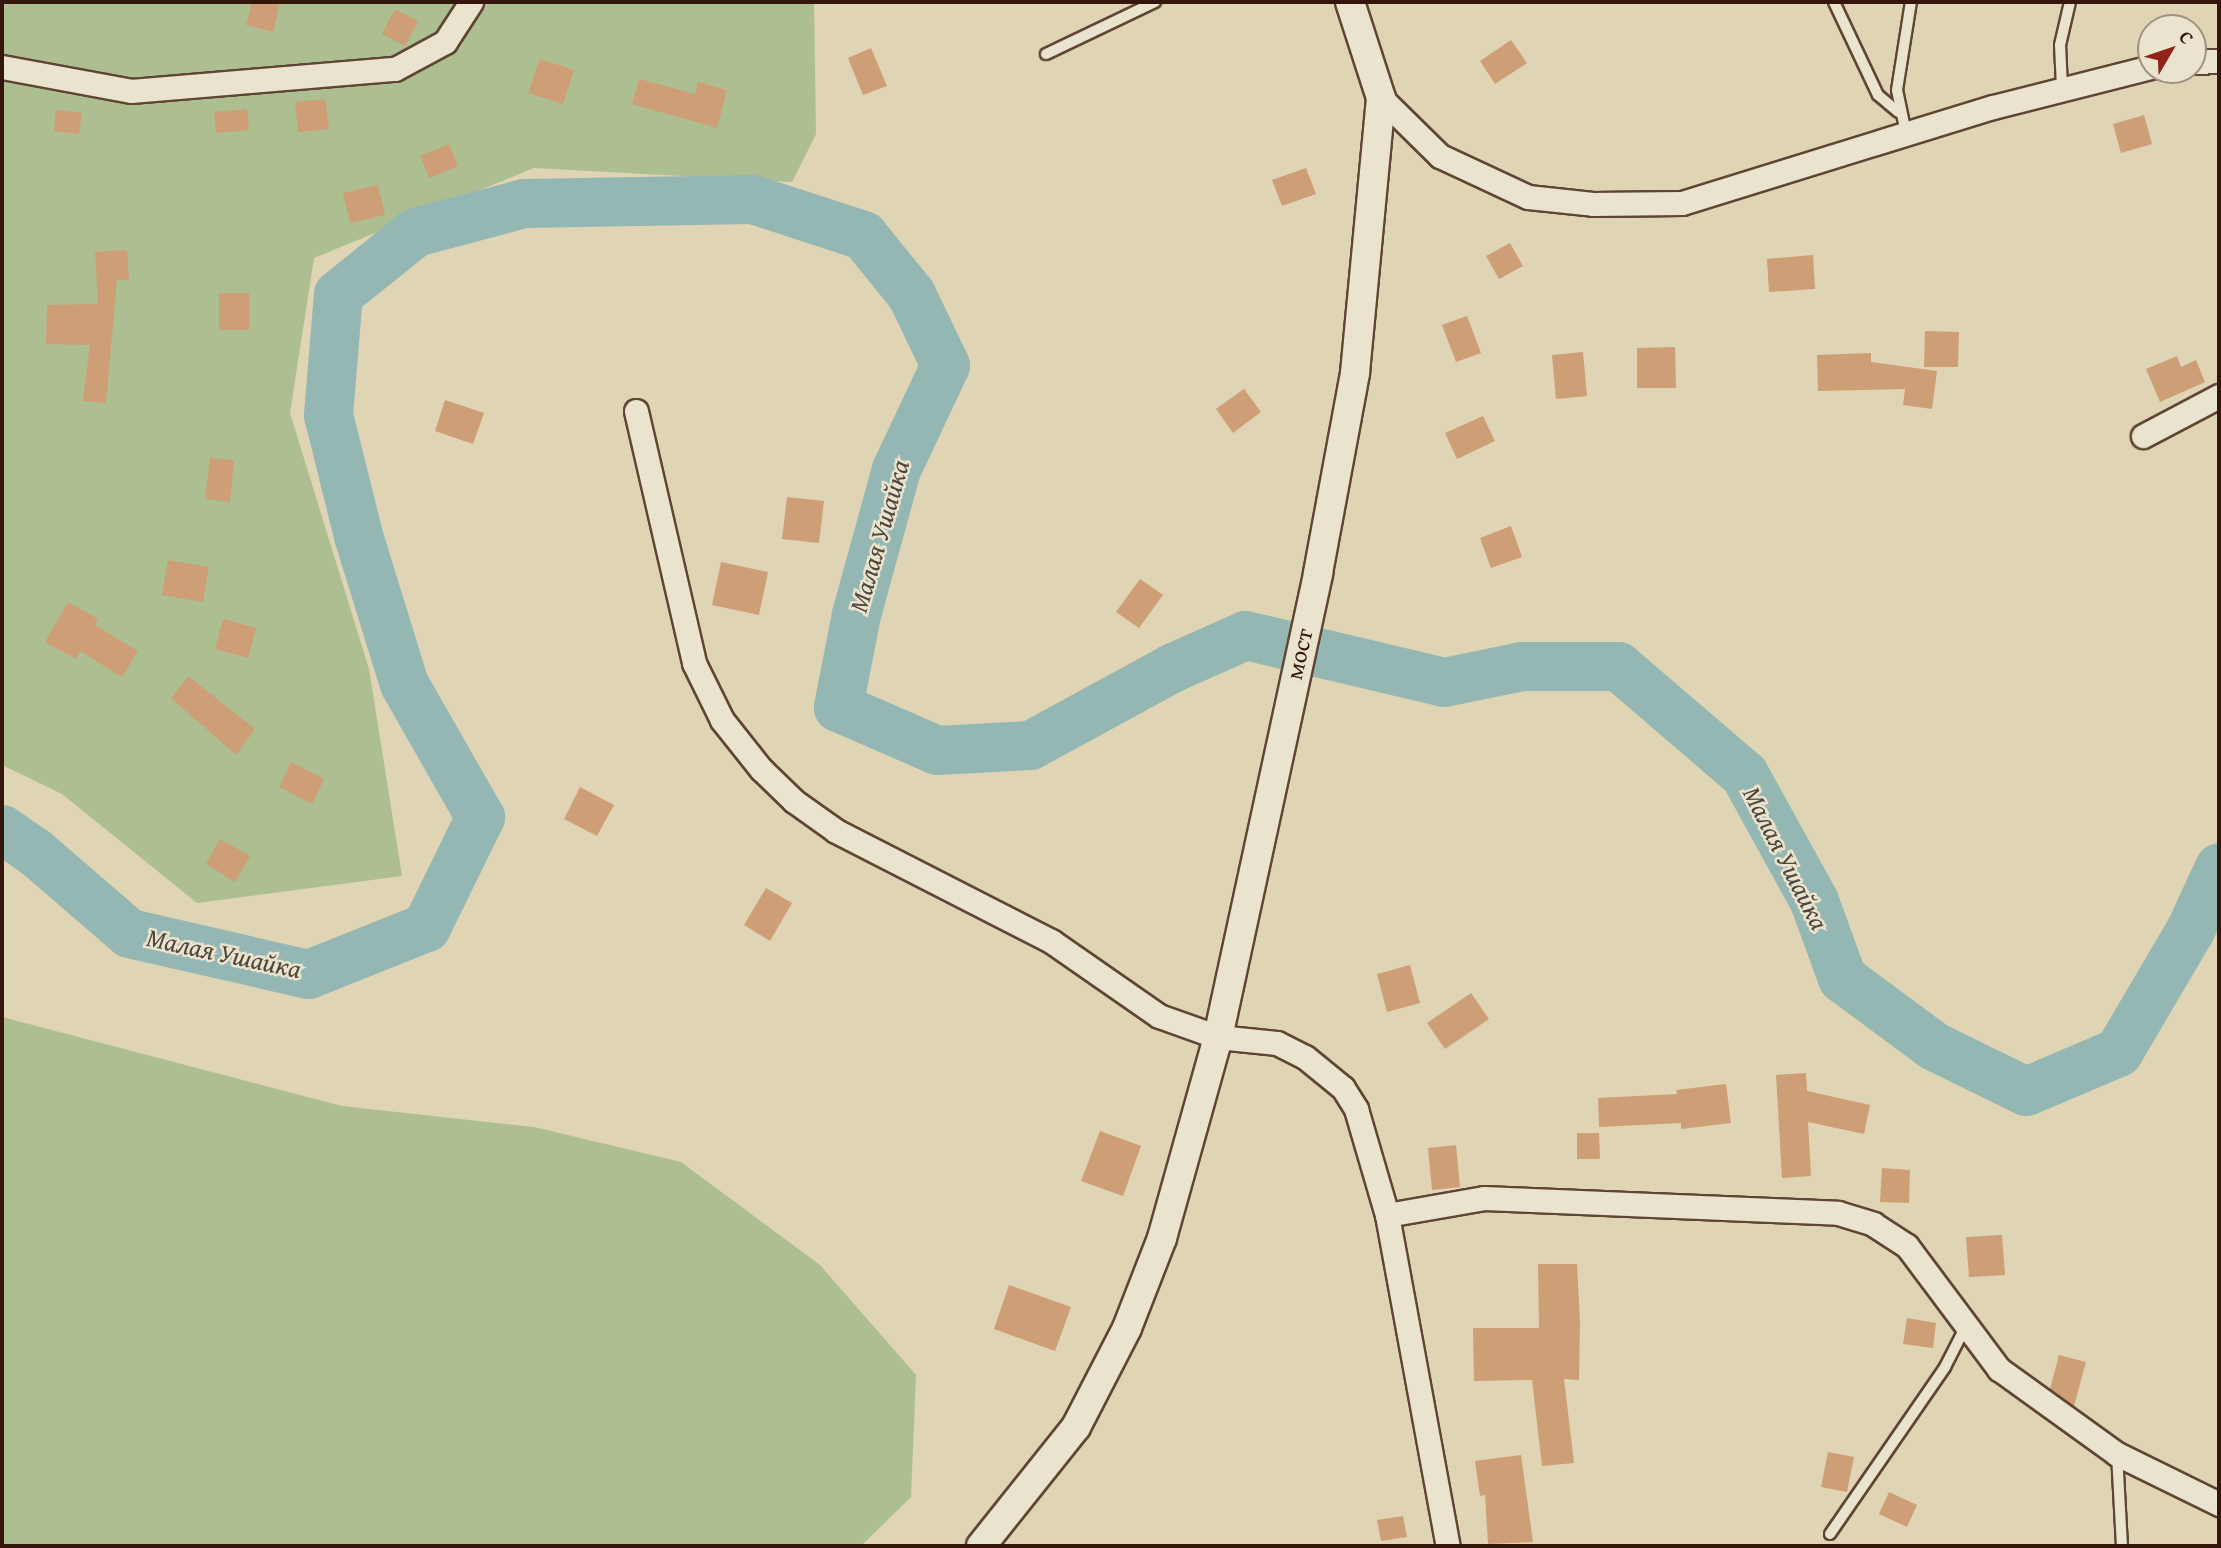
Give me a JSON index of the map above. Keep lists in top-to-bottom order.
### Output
{
  "streets": {
    "street": ["мост"]
  },
  "water": ["Малая Ушайка"],
  "north": "top right"
}
